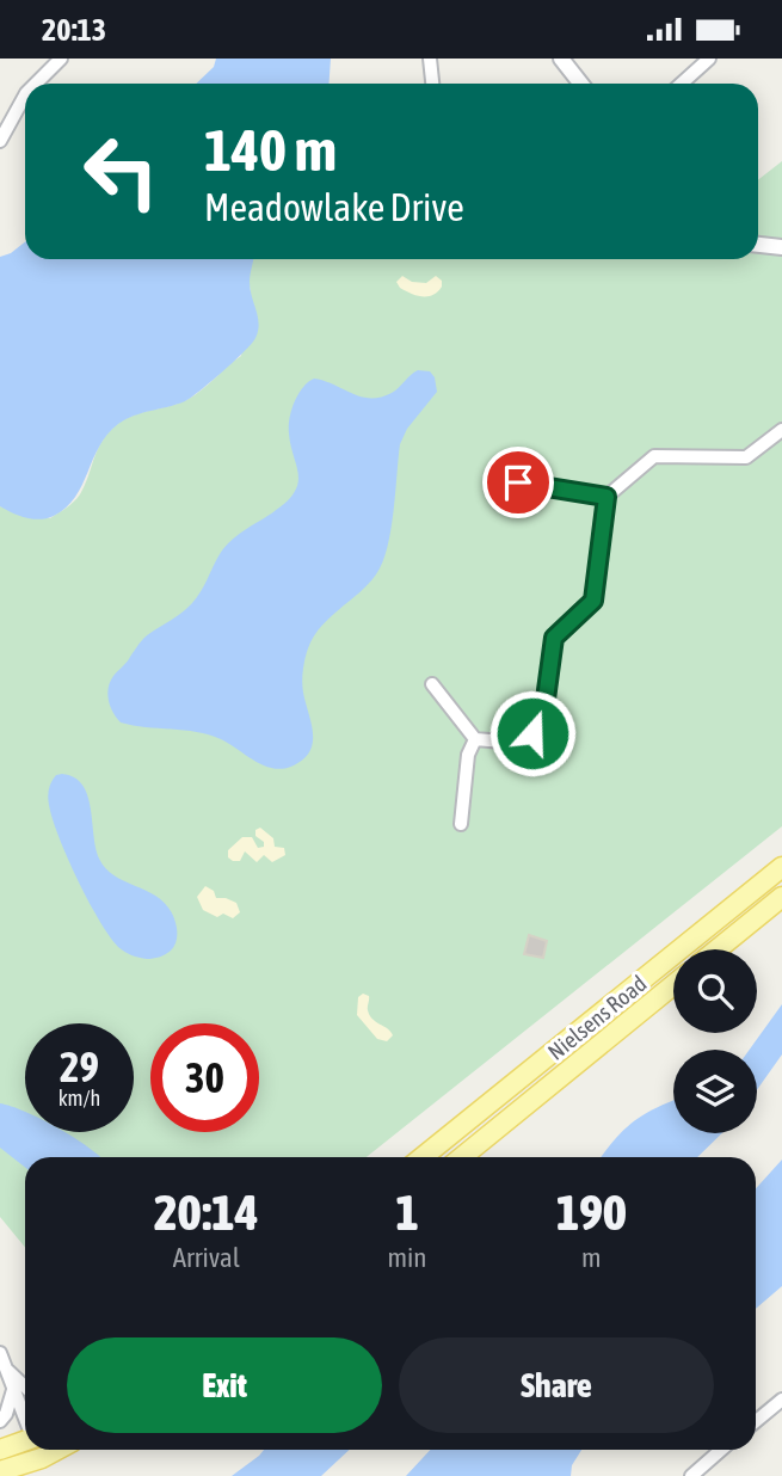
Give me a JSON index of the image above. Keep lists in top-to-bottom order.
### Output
{
  "streets": {
    "main road": ["Nielsens Road"]
  },
  "page": {
    "status": "20:13",
    "turn": ["140 m", "Meadowlake Drive"],
    "speed": "29 km/h",
    "limit": "30",
    "eta": [
      "20:14",
      "Arrival",
      "1",
      "min",
      "190",
      "m"
    ],
    "buttons": ["Exit", "Share"]
  }
}
